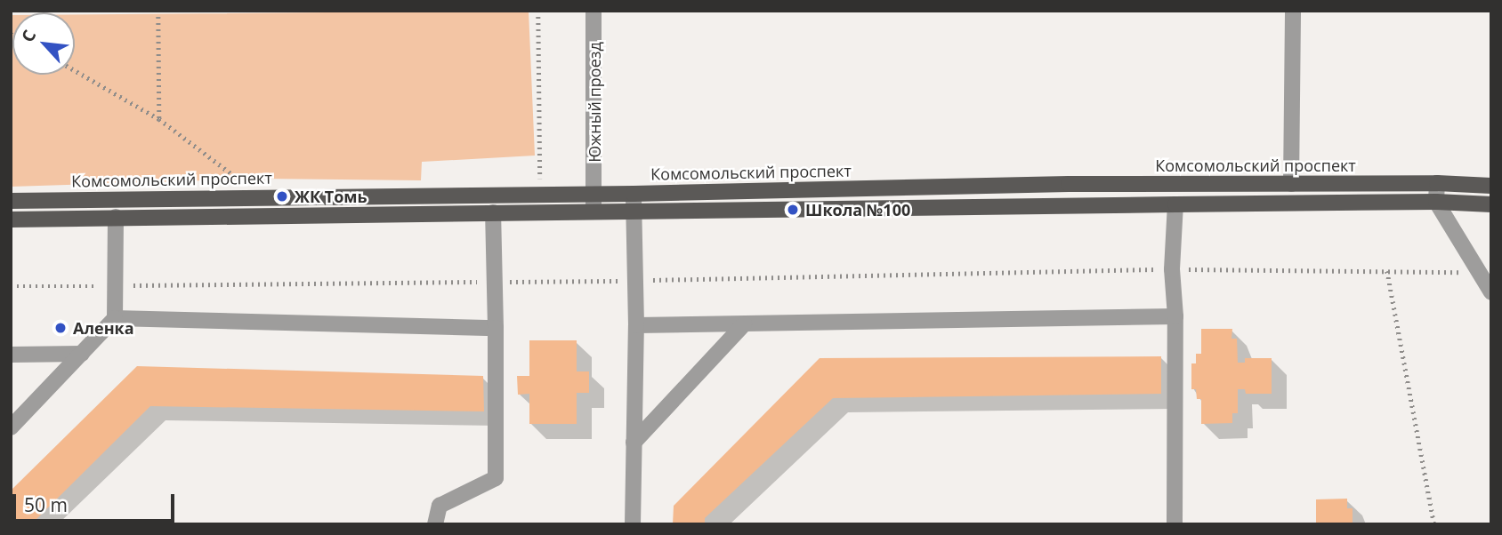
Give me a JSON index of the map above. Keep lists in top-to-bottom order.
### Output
{
  "streets": {
    "main road": ["Комсомольский проспект"],
    "street": ["Южный проезд"]
  },
  "crossings": [
    ["Южный проезд", "Комсомольский проспект"]
  ],
  "places": ["ЖК Томь", "Школа №100", "Аленка"],
  "scale_bar": "50 m",
  "north": "top left"
}
